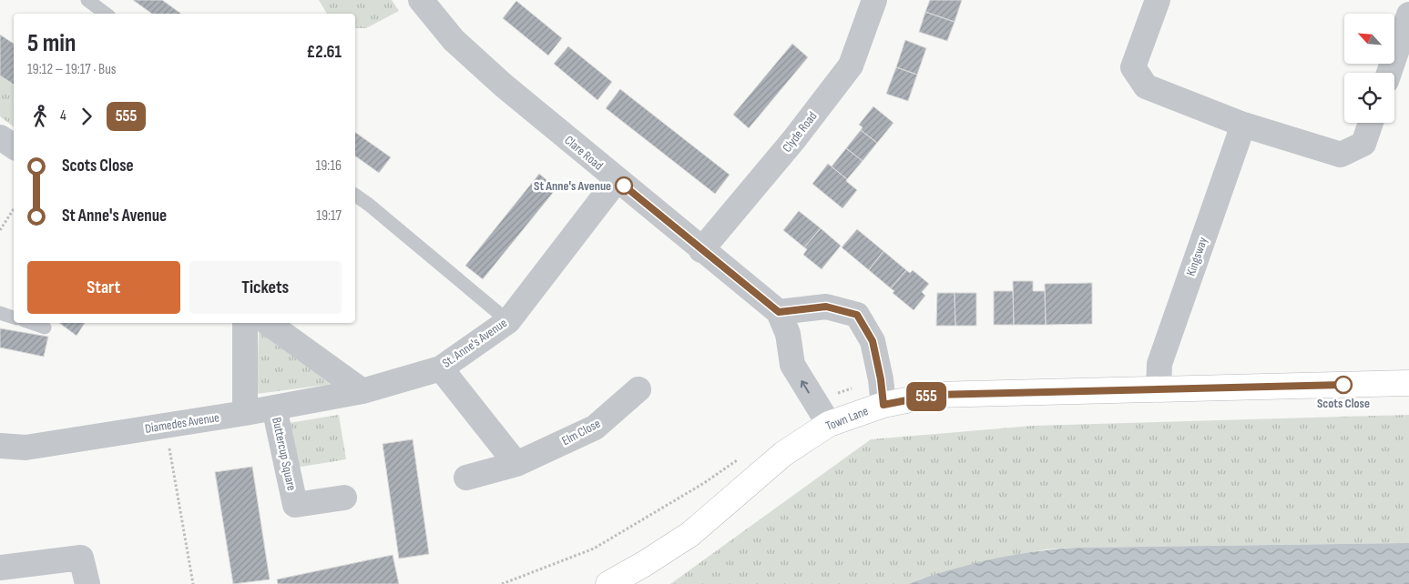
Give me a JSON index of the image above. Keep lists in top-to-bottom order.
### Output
{
  "streets": {
    "main road": ["Town Lane"],
    "street": [
      "Clyde Road",
      "Clare Road",
      "Kingsway",
      "St. Anne's Avenue",
      "Diamedes Avenue",
      "Elm Close",
      "Buttercup Square"
    ]
  },
  "crossings": [
    ["Clyde Road", "Clare Road"],
    ["Clare Road", "St. Anne's Avenue"],
    ["Clare Road", "Town Lane"],
    ["Kingsway", "Town Lane"],
    ["St. Anne's Avenue", "Diamedes Avenue"],
    ["Diamedes Avenue", "Buttercup Square"]
  ],
  "places": ["St Anne's Avenue", "Scots Close"],
  "lines": ["bus line 555"],
  "north": "top left",
  "page": {
    "on_map": "555",
    "heading": ["5 min", "19:12 – 19:17 · Bus", "£2.61"],
    "legs": ["4", "555"],
    "list": [
      {
        "name": "Scots Close",
        "value": "19:16"
      },
      {
        "name": "St Anne's Avenue",
        "value": "19:17"
      }
    ],
    "buttons": ["Start", "Tickets"]
  }
}
